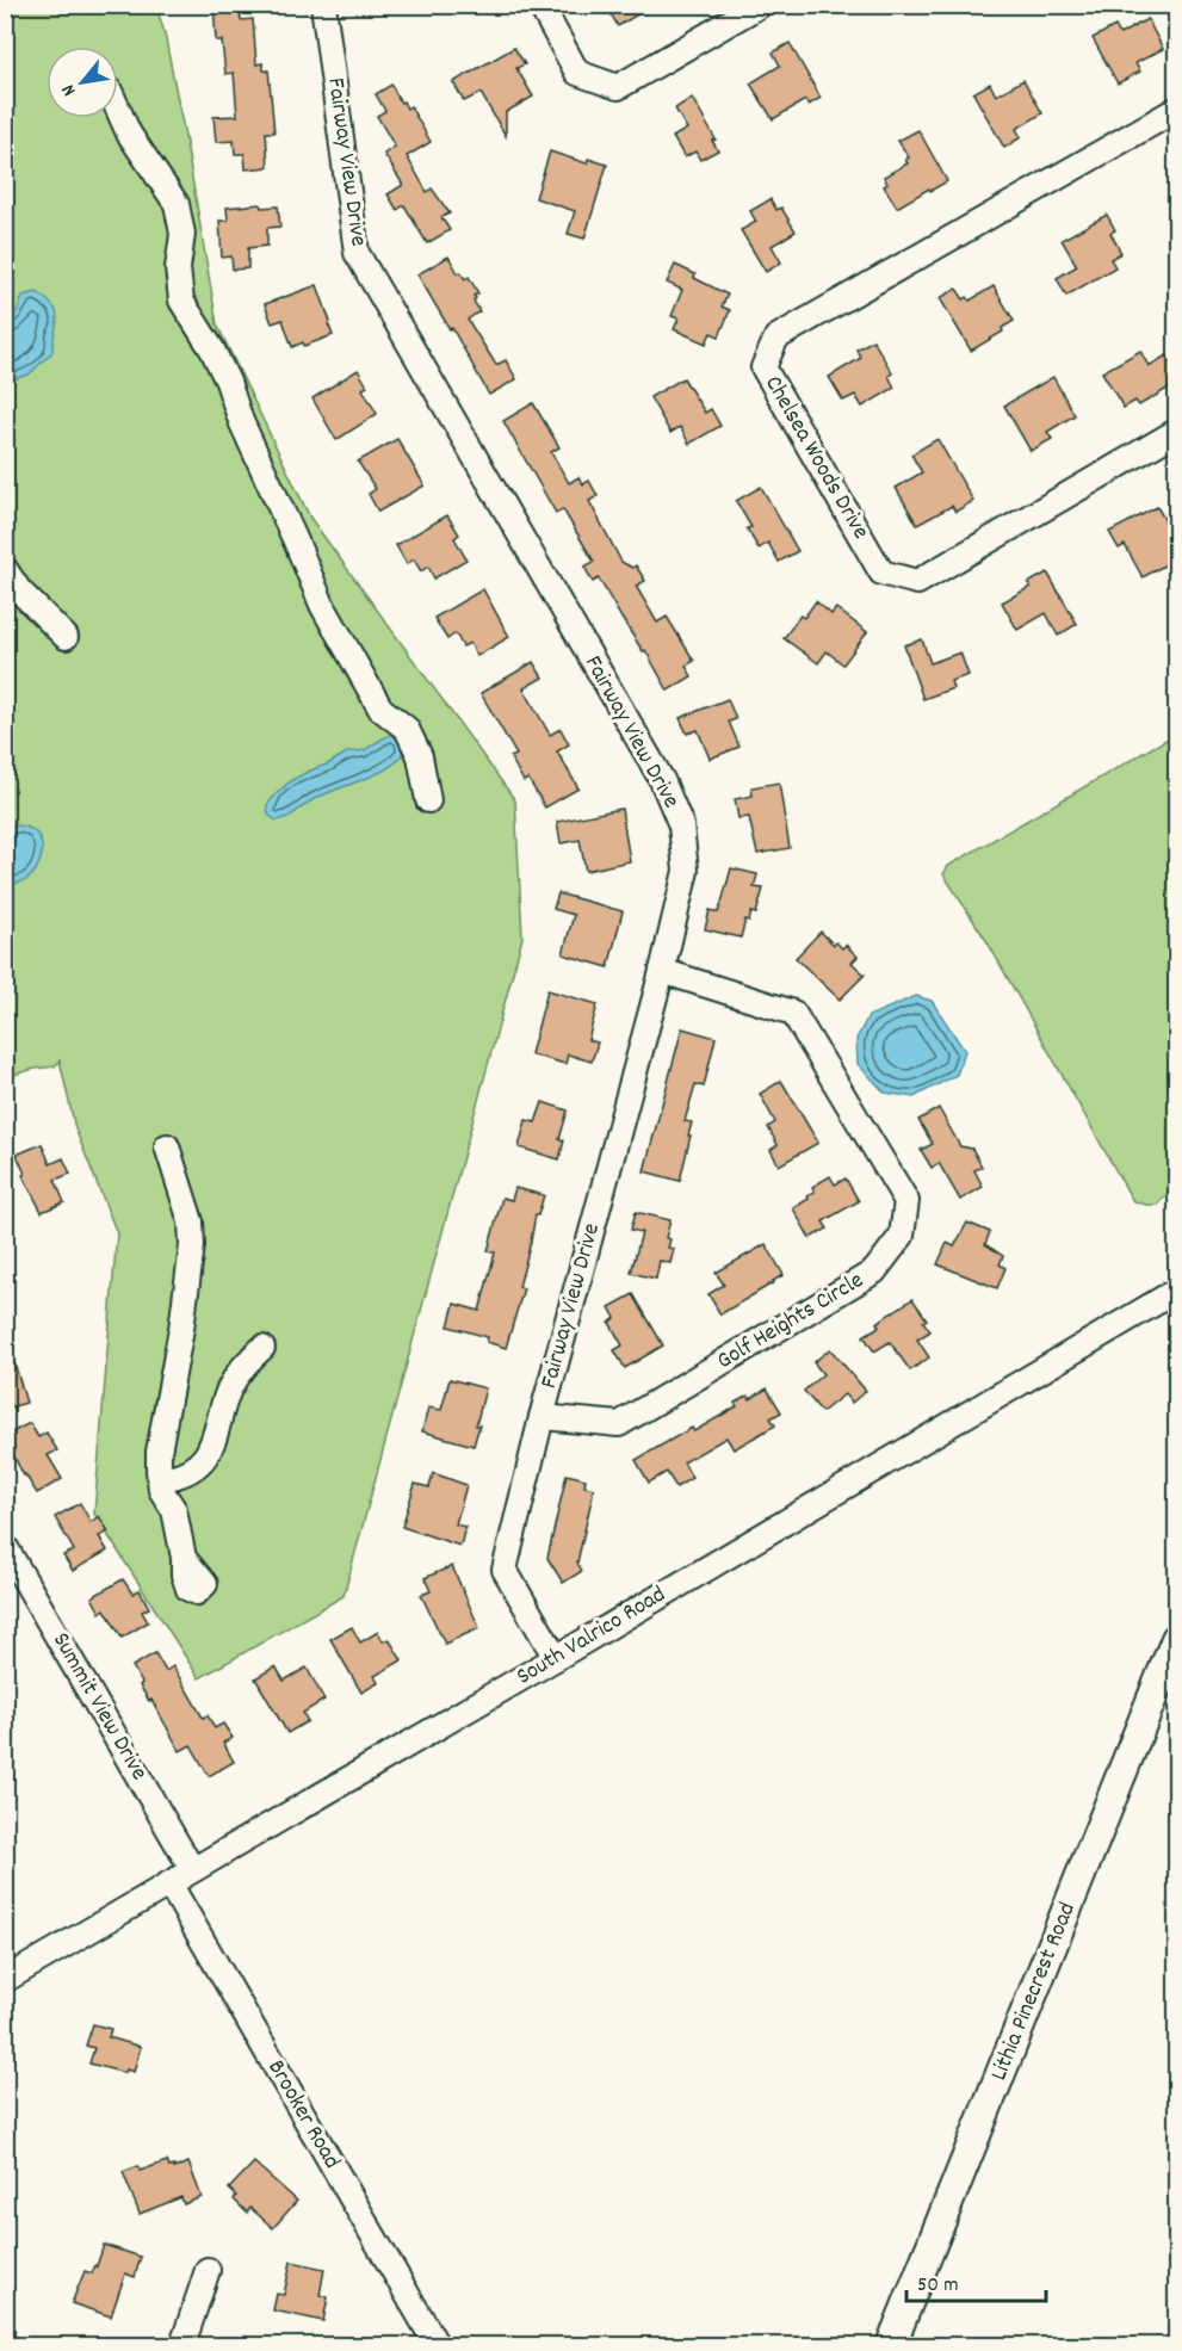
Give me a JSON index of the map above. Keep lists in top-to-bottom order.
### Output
{
  "streets": {
    "main road": ["Lithia Pinecrest Road"],
    "street": [
      "Fairway View Drive",
      "Chelsea Woods Drive",
      "Golf Heights Circle",
      "South Valrico Road",
      "Summit View Drive",
      "Brooker Road"
    ]
  },
  "crossings": [
    ["Fairway View Drive", "Golf Heights Circle"],
    ["Fairway View Drive", "South Valrico Road"],
    ["South Valrico Road", "Summit View Drive"],
    ["South Valrico Road", "Brooker Road"]
  ],
  "scale_bar": "50 m",
  "north": "bottom left"
}
